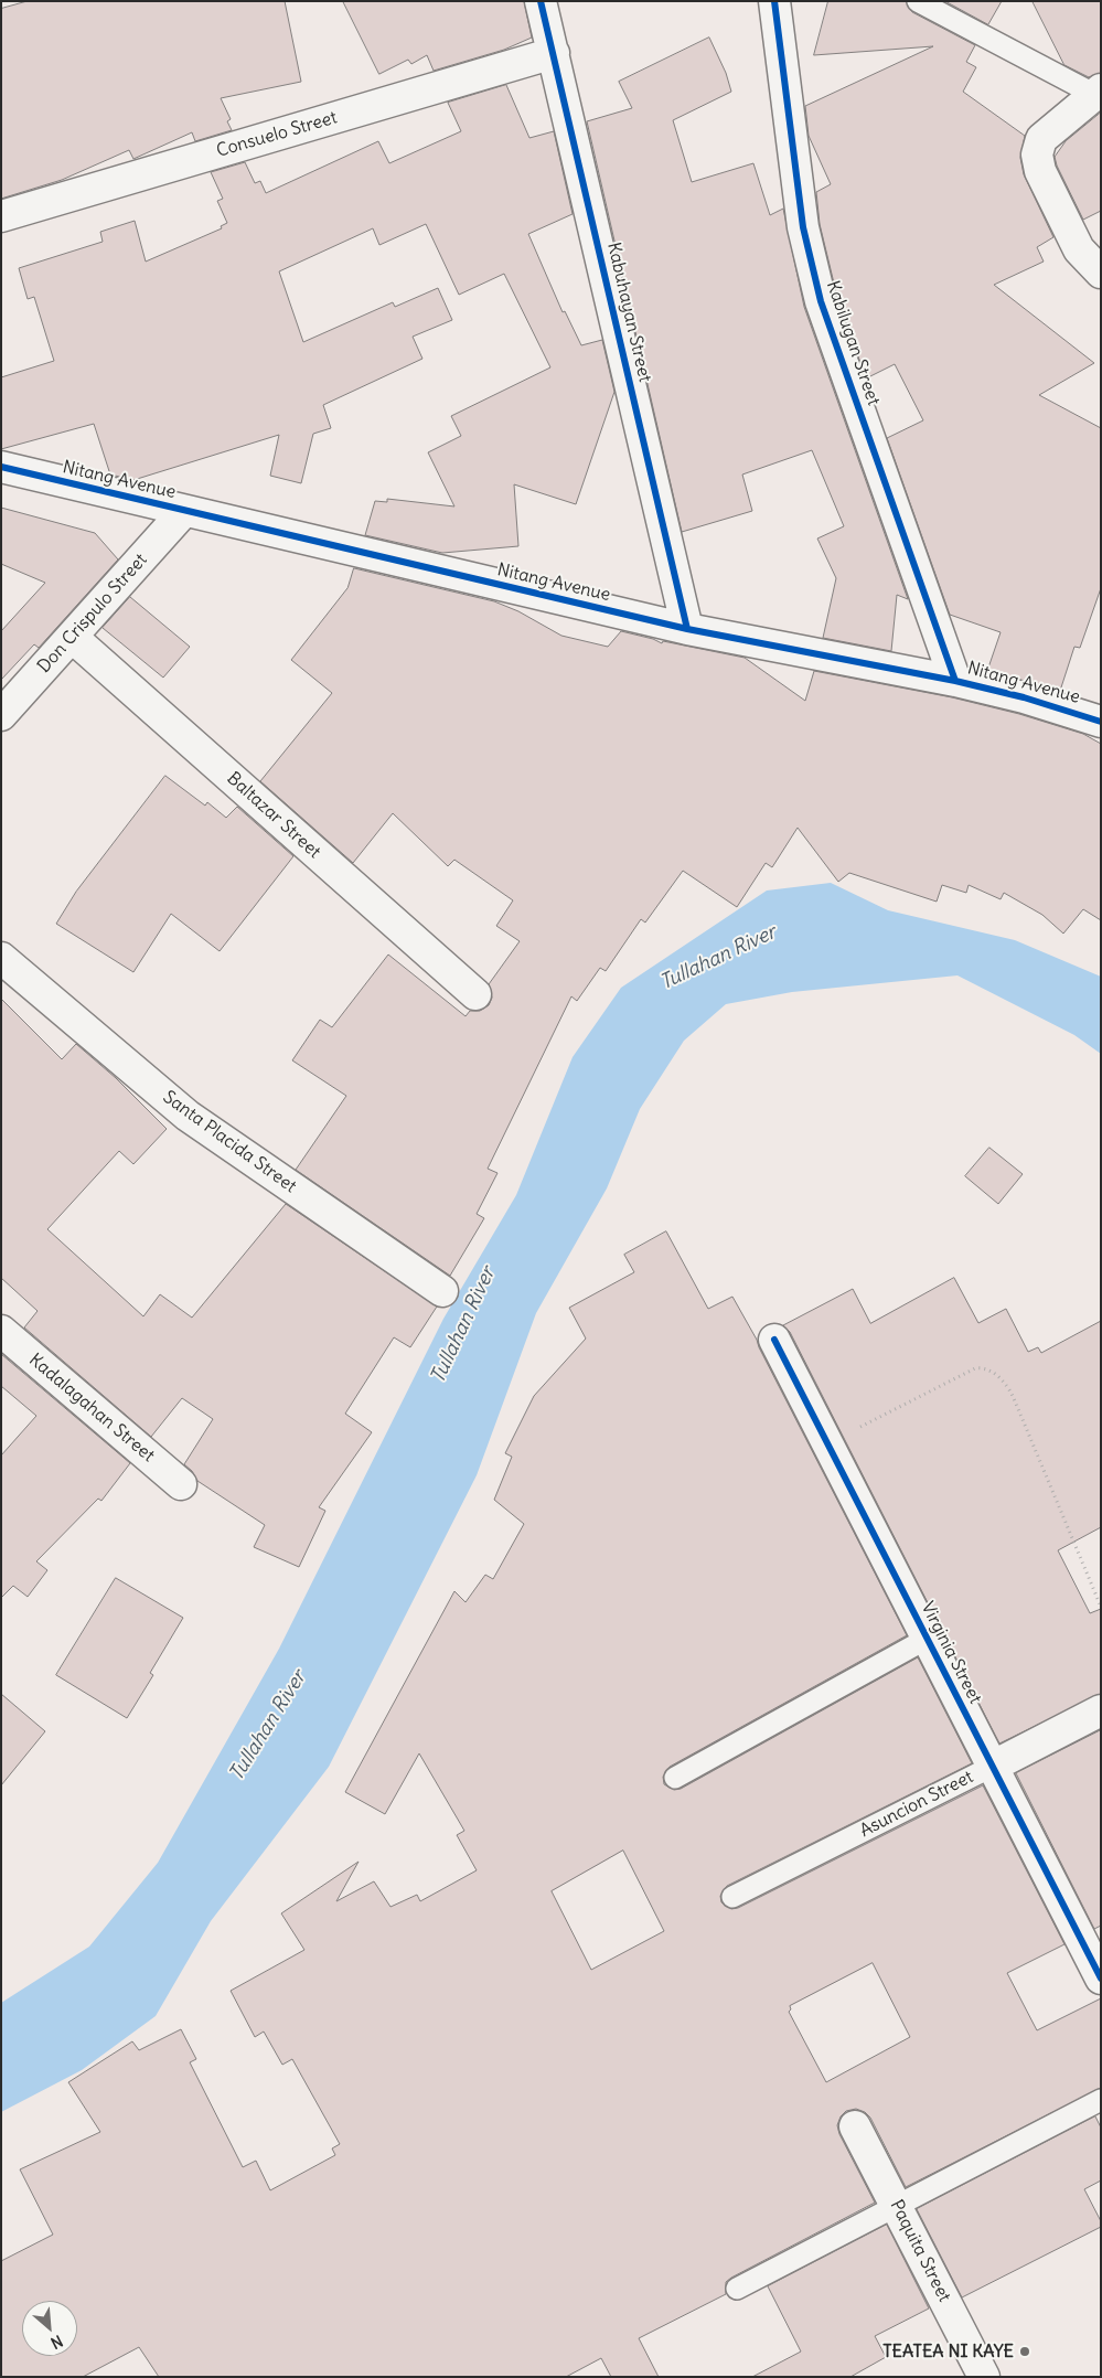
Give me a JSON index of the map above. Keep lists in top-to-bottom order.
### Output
{
  "streets": {
    "street": [
      "Consuelo Street",
      "Kabuhayan Street",
      "Kabilugan Street",
      "Nitang Avenue",
      "Don Crispulo Street",
      "Baltazar Street",
      "Santa Placida Street",
      "Kadalagahan Street",
      "Virginia Street",
      "Asuncion Street",
      "Paquita Street"
    ]
  },
  "crossings": [
    ["Consuelo Street", "Kabuhayan Street"],
    ["Kabuhayan Street", "Nitang Avenue"],
    ["Kabilugan Street", "Nitang Avenue"],
    ["Nitang Avenue", "Don Crispulo Street"],
    ["Don Crispulo Street", "Baltazar Street"],
    ["Virginia Street", "Asuncion Street"]
  ],
  "water": ["Tullahan River"],
  "places": ["TEATEA NI KAYE"],
  "north": "bottom right"
}
